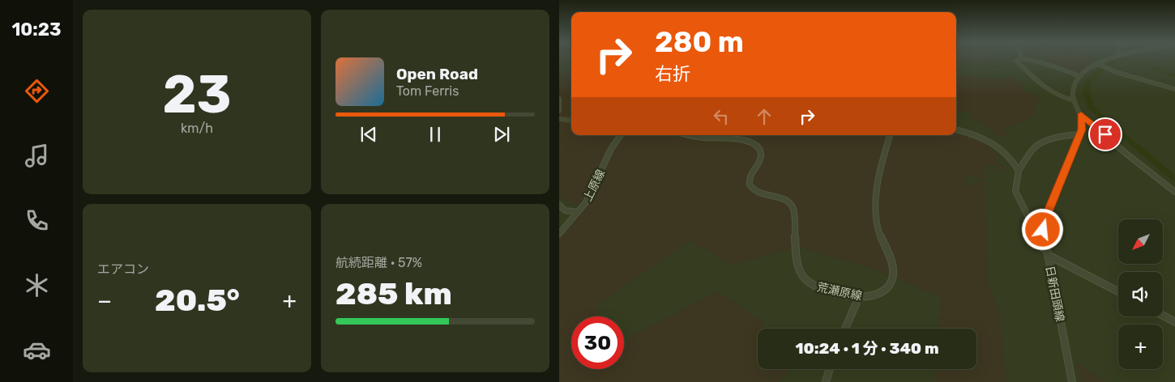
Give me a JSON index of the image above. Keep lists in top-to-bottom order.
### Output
{
  "streets": {
    "street": ["上原線", "荒瀬原線", "日新田頭線"]
  },
  "north": "bottom left",
  "page": {
    "tabs": "10:23",
    "tile": [
      ["23", "km/h"],
      "エアコン",
      ["航続距離 · 57%", "285 km"]
    ],
    "turn": ["280 m", "右折"],
    "song": ["Open Road", "Tom Ferris"],
    "map_buttons": "+",
    "heat": ["−", "20.5°", "+"],
    "limit": "30",
    "trip": "10:24 · 1 分 · 340 m"
  }
}
